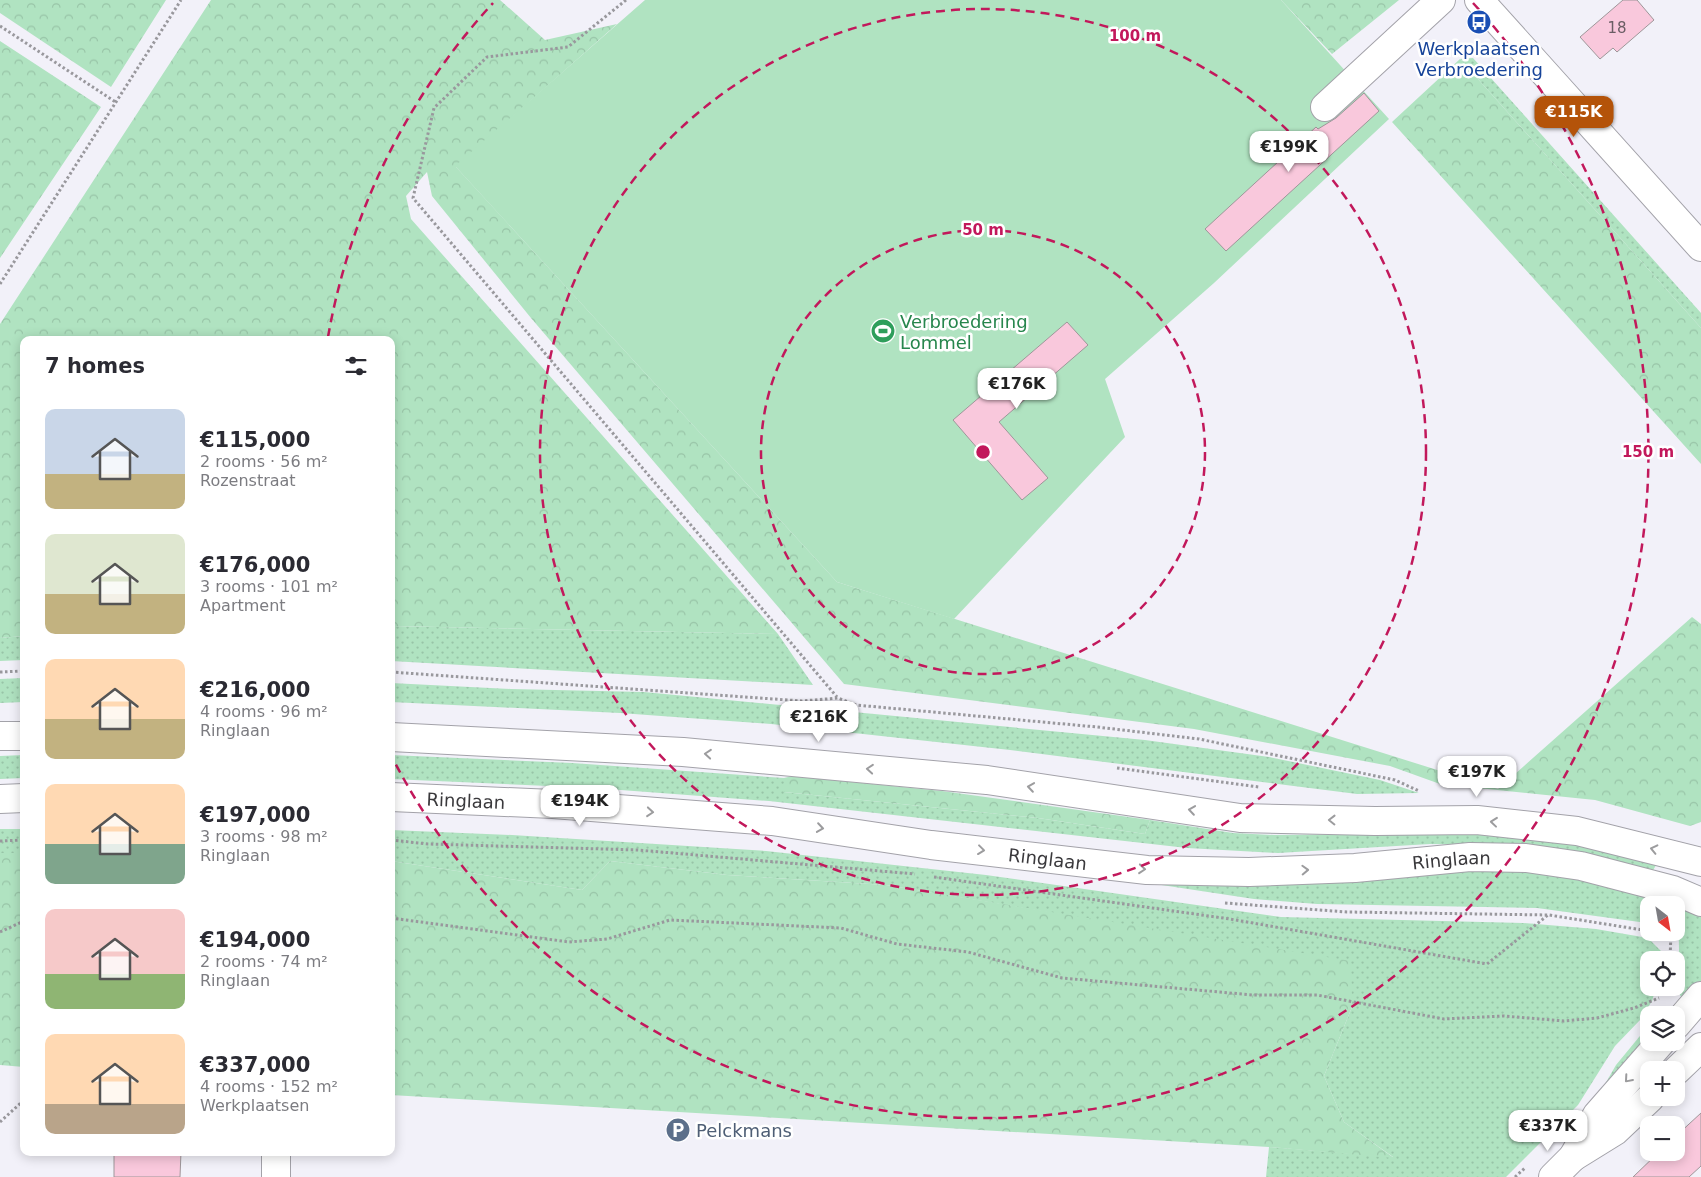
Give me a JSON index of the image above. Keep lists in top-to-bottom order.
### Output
{
  "streets": {
    "main road": ["Ringlaan"]
  },
  "places": {
    "bus stop": ["Werkplaatsen Verbroedering"],
    "sports": ["Verbroedering Lommel"],
    "parking": ["Pelckmans"]
  },
  "house_numbers": ["18"],
  "north": "bottom right",
  "page": {
    "price": [
      "€115K",
      "€199K",
      "€176K",
      "€216K",
      "€197K",
      "€194K",
      "€337K"
    ],
    "heading": "7 homes",
    "list": [
      {
        "name": "€115,000",
        "note": "2 rooms · 56 m² · Rozenstraat"
      },
      {
        "name": "€176,000",
        "note": "3 rooms · 101 m² · Apartment"
      },
      {
        "name": "€216,000",
        "note": "4 rooms · 96 m² · Ringlaan"
      },
      {
        "name": "€197,000",
        "note": "3 rooms · 98 m² · Ringlaan"
      },
      {
        "name": "€194,000",
        "note": "2 rooms · 74 m² · Ringlaan"
      },
      {
        "name": "€337,000",
        "note": "4 rooms · 152 m² · Werkplaatsen"
      }
    ],
    "map_buttons": ["+", "−"]
  },
  "rings": ["100 m", "50 m", "150 m"]
}
